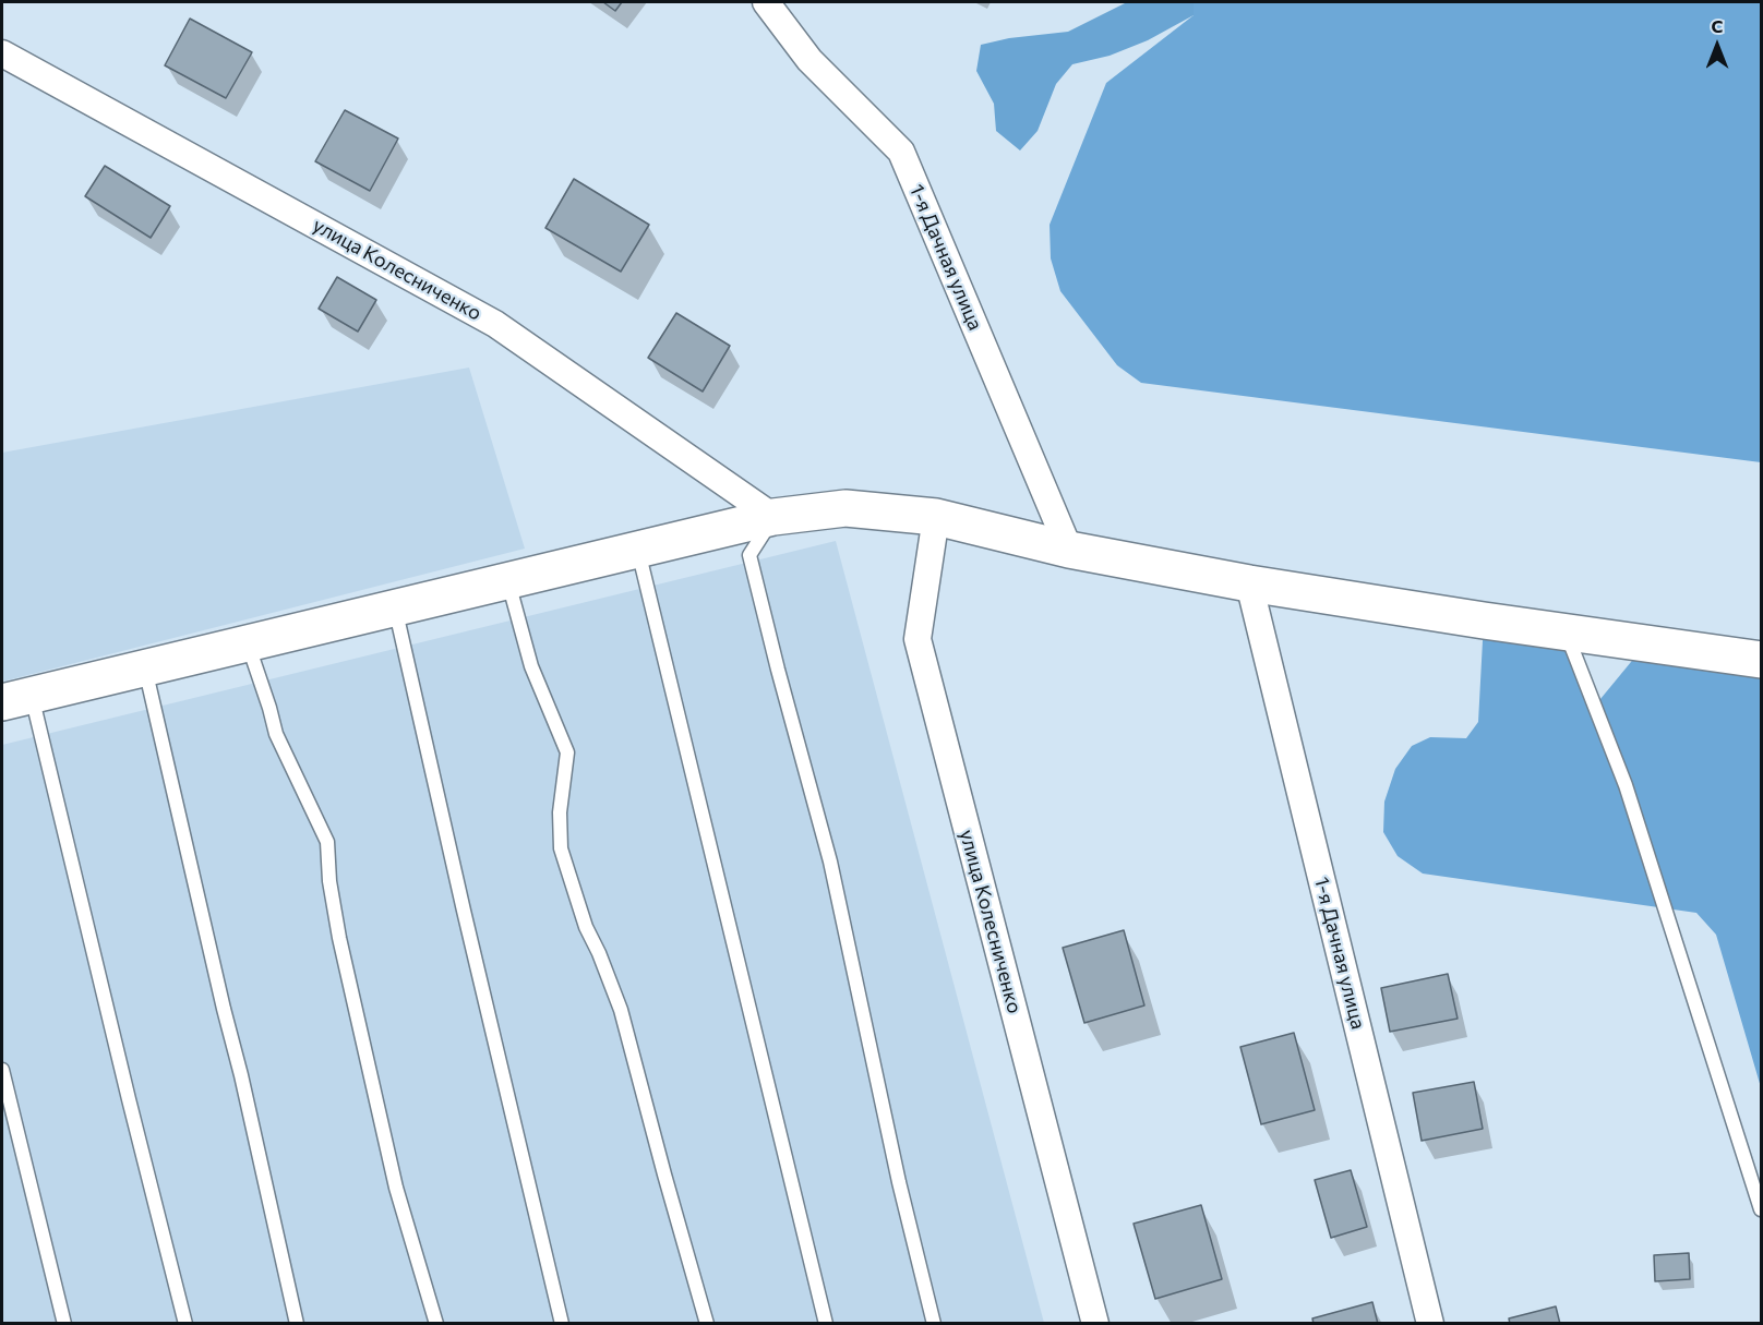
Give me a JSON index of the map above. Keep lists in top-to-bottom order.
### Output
{
  "streets": {
    "street": ["1-я Дачная улица", "улица Колесниченко"]
  },
  "north": "top"
}
